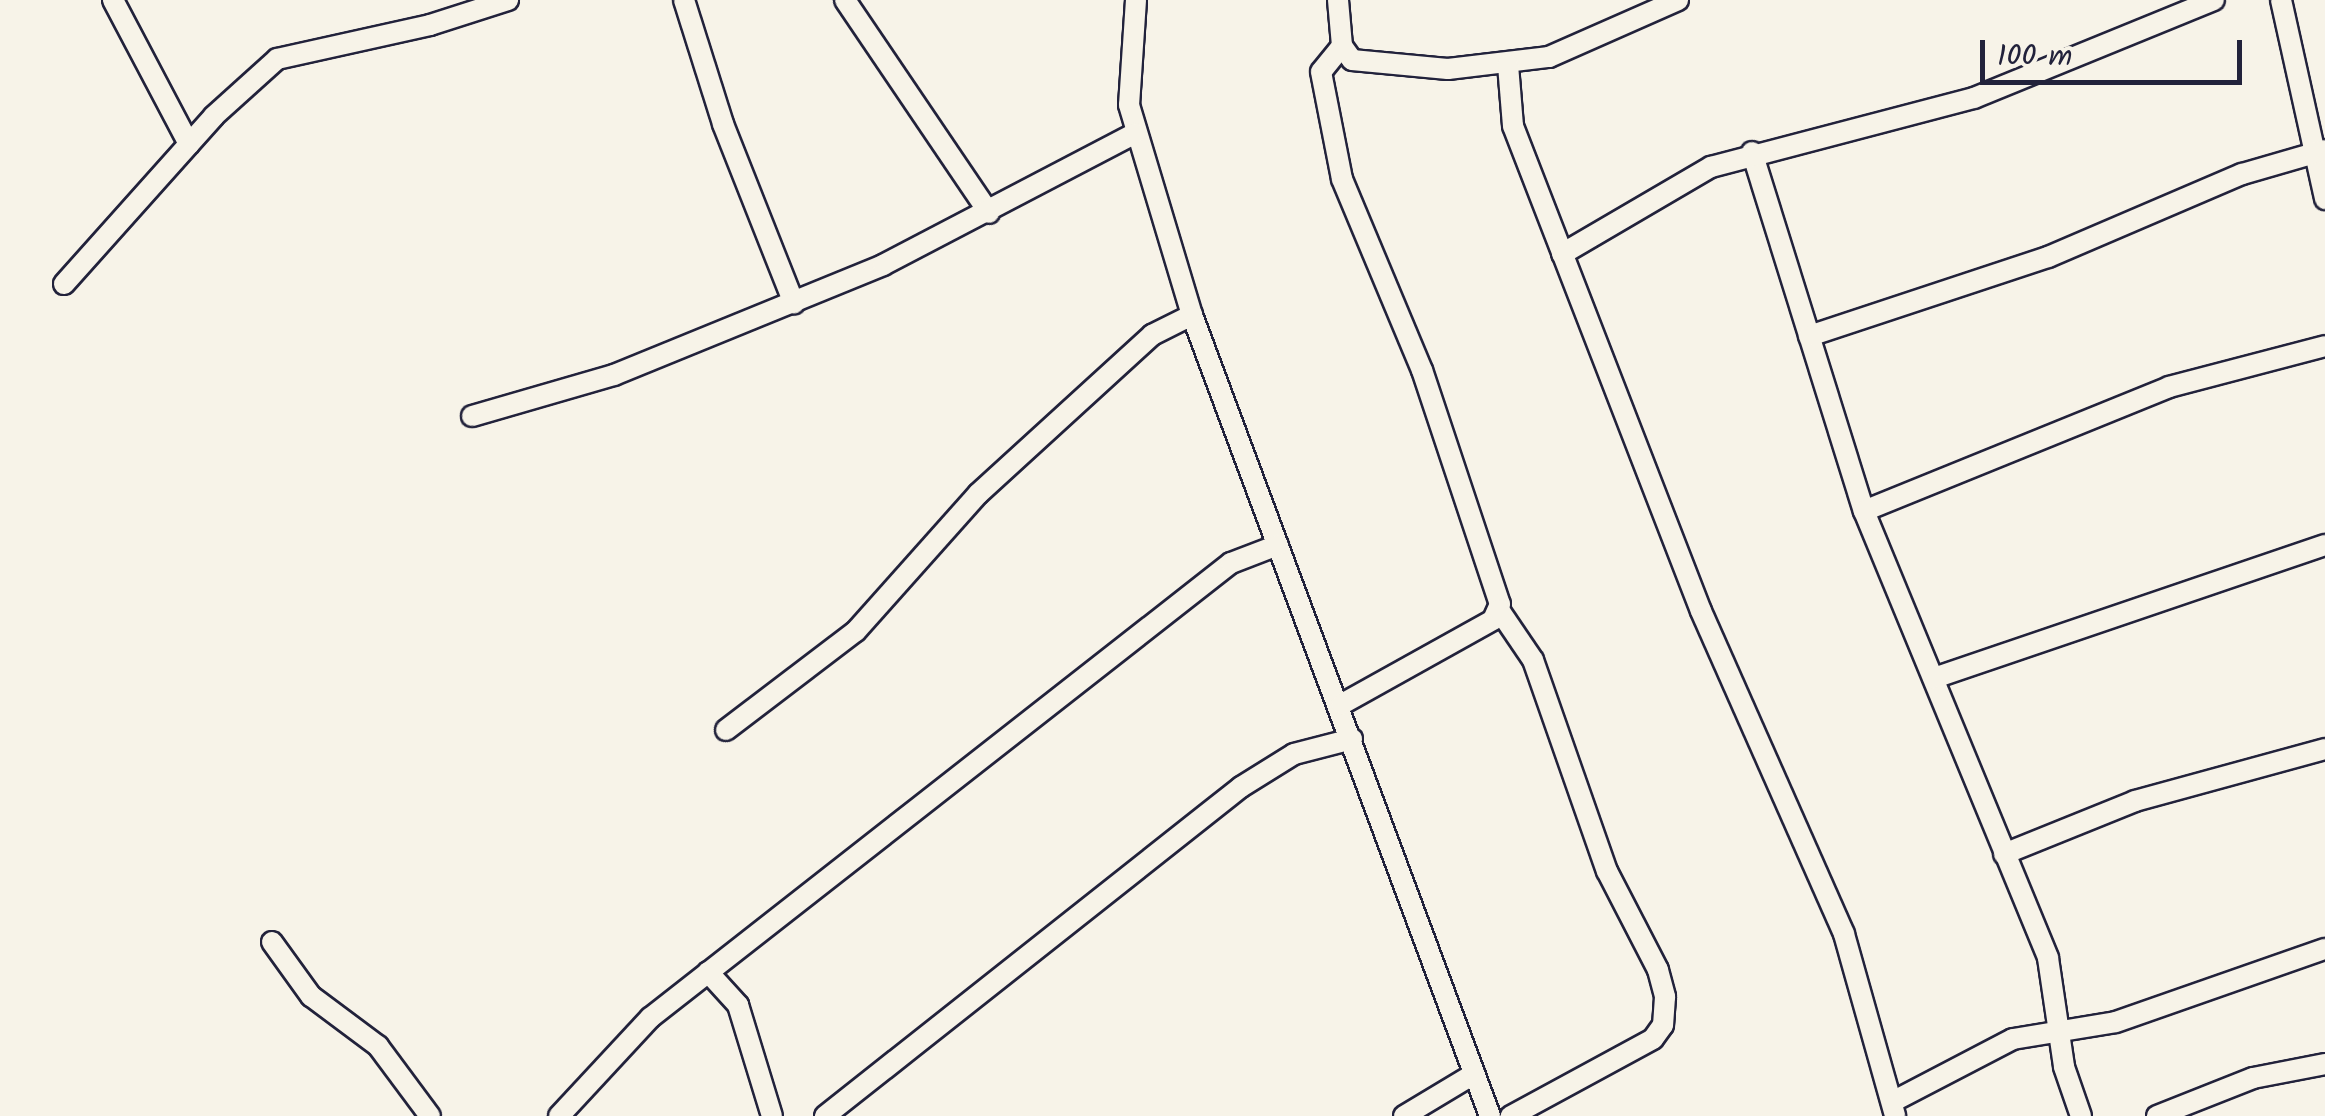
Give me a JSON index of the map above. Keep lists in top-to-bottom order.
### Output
{
  "scale_bar": "100 m"
}
